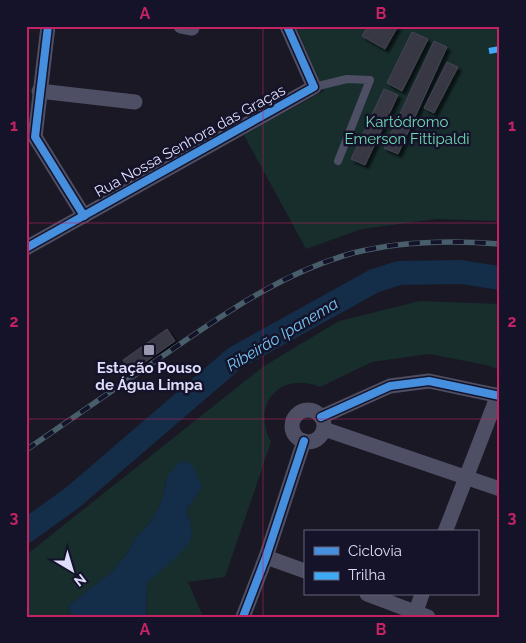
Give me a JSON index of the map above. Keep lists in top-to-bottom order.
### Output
{
  "streets": {
    "street": ["Rua Nossa Senhora das Graças"]
  },
  "water": ["Ribeirão Ipanema"],
  "parks": ["Kartódromo Emerson Fittipaldi"],
  "places": {
    "transit": ["Estação Pouso de Água Limpa"]
  },
  "legend": ["Ciclovia", "Trilha"],
  "north": "bottom right",
  "grid": {
    "columns": ["A", "B"],
    "rows": ["1", "2", "3"]
  }
}
